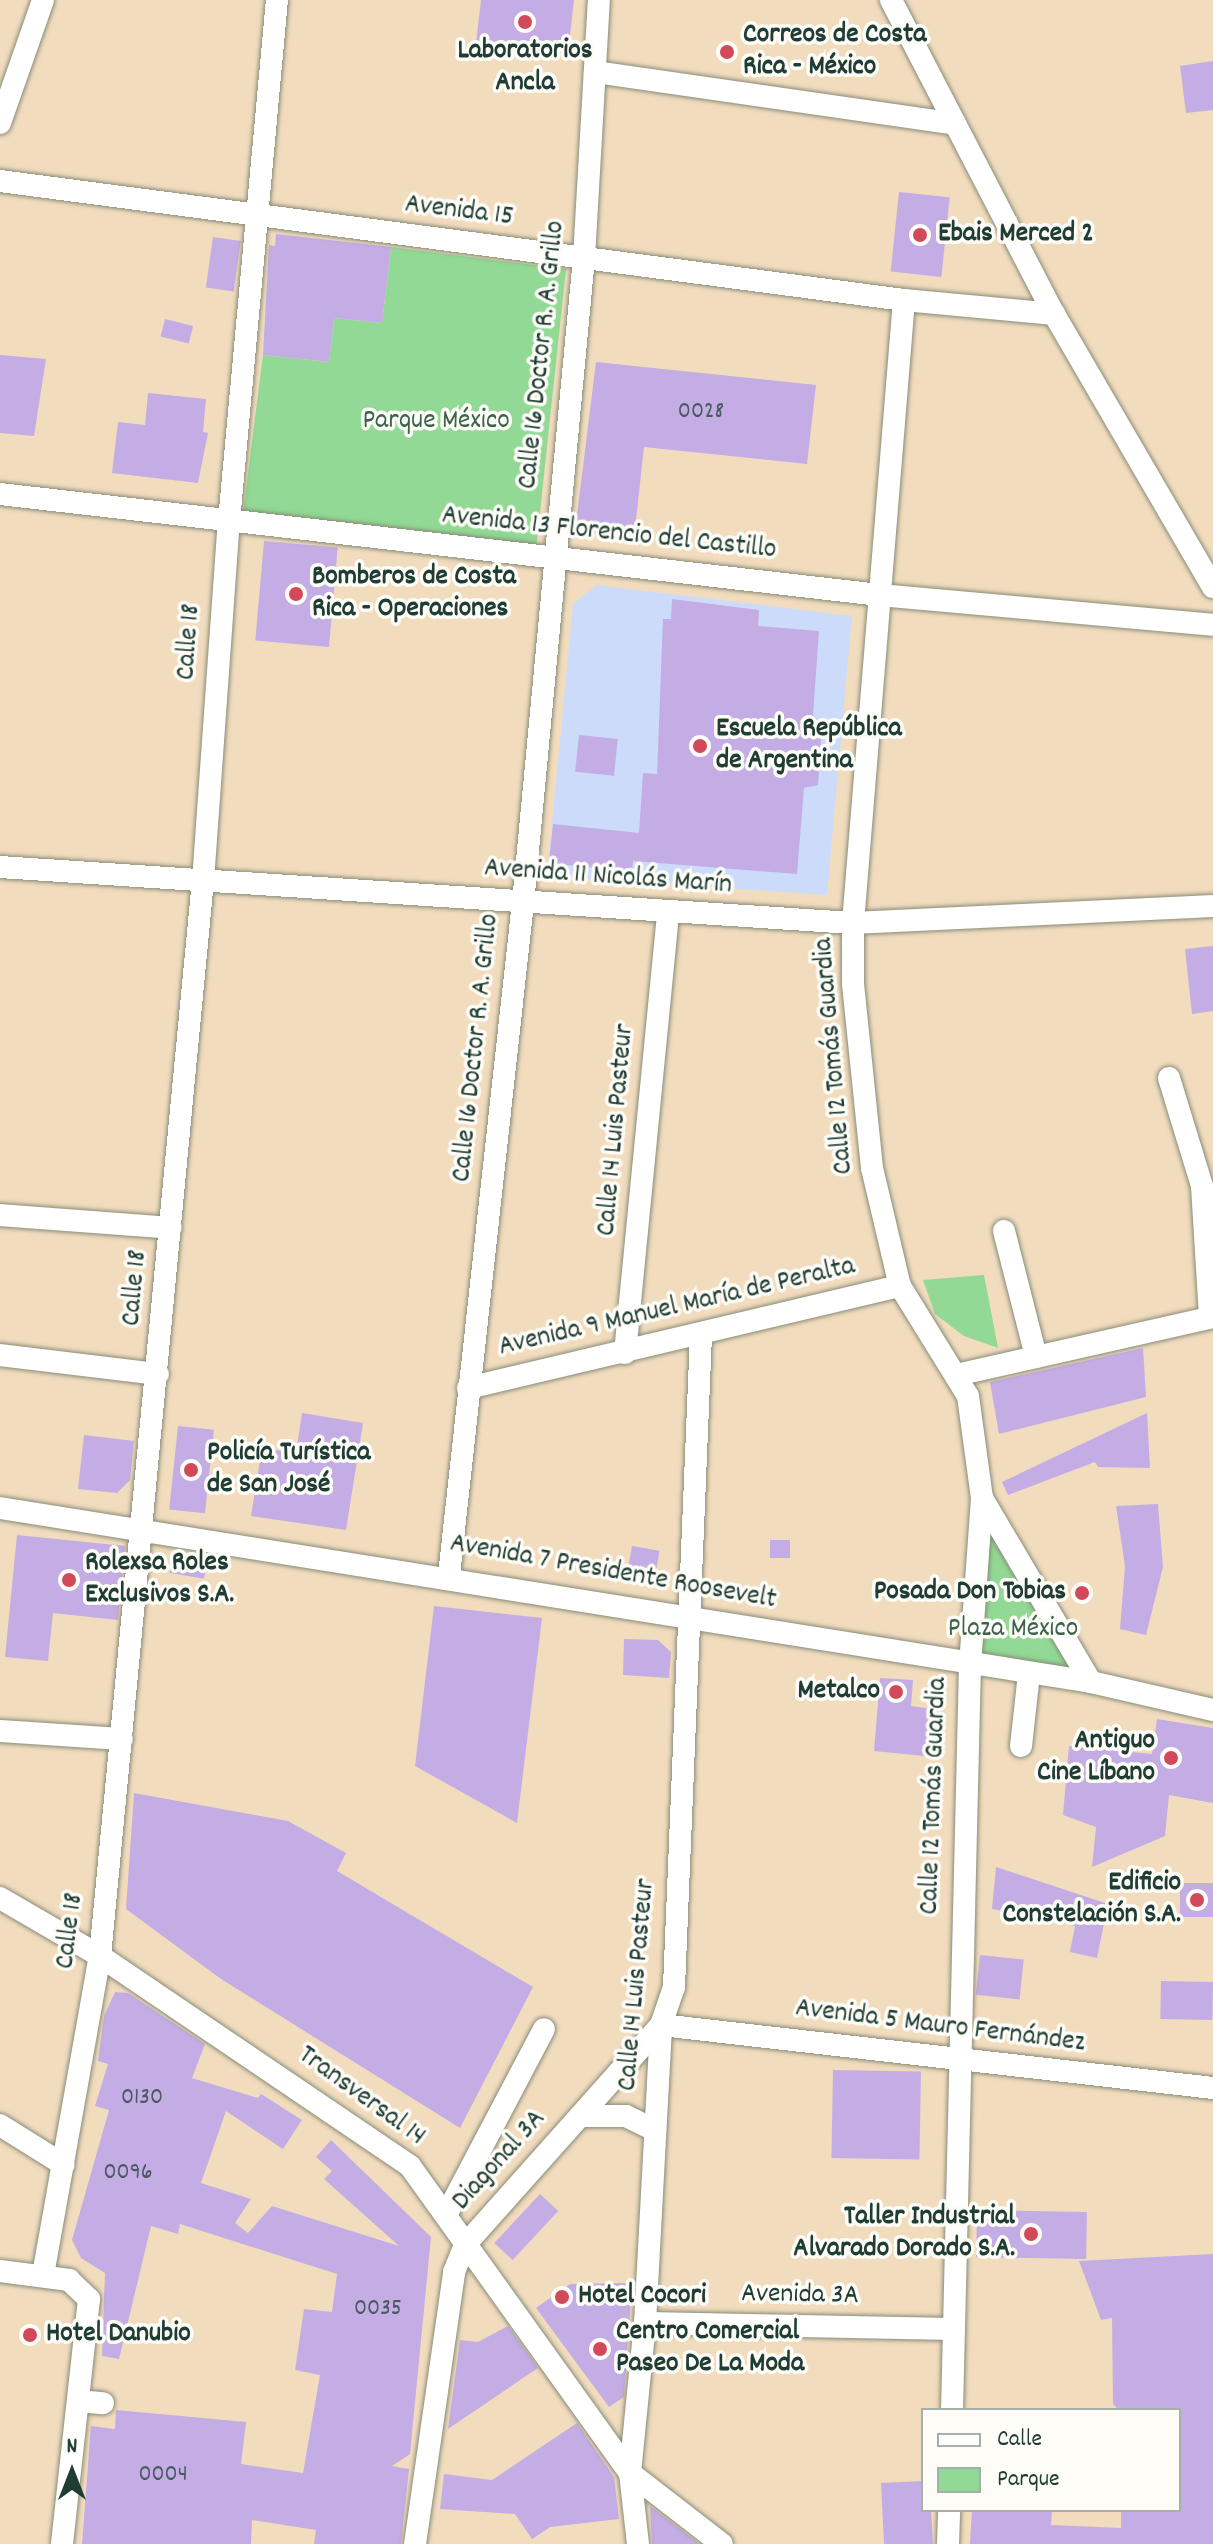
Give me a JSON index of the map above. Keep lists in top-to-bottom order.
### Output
{
  "streets": {
    "street": [
      "Avenida 15",
      "Calle 16 Doctor R. A. Grillo",
      "Avenida 13 Florencio del Castillo",
      "Calle 18",
      "Avenida 11 Nicolás Marín",
      "Calle 12 Tomás Guardia",
      "Calle 14 Luis Pasteur",
      "Avenida 9 Manuel María de Peralta",
      "Avenida 7 Presidente Roosevelt",
      "Avenida 5 Mauro Fernández",
      "Transversal 14",
      "Diagonal 3A",
      "Avenida 3A"
    ]
  },
  "crossings": [
    ["Avenida 15", "Calle 16 Doctor R. A. Grillo"],
    ["Avenida 15", "Calle 18"],
    ["Avenida 15", "Calle 12 Tomás Guardia"],
    ["Calle 16 Doctor R. A. Grillo", "Avenida 13 Florencio del Castillo"],
    ["Calle 16 Doctor R. A. Grillo", "Avenida 11 Nicolás Marín"],
    ["Calle 16 Doctor R. A. Grillo", "Avenida 9 Manuel María de Peralta"],
    ["Calle 16 Doctor R. A. Grillo", "Avenida 7 Presidente Roosevelt"],
    ["Avenida 13 Florencio del Castillo", "Calle 18"],
    ["Avenida 13 Florencio del Castillo", "Calle 12 Tomás Guardia"],
    ["Calle 18", "Avenida 11 Nicolás Marín"],
    ["Calle 18", "Avenida 7 Presidente Roosevelt"],
    ["Calle 18", "Transversal 14"],
    ["Avenida 11 Nicolás Marín", "Calle 12 Tomás Guardia"],
    ["Avenida 11 Nicolás Marín", "Calle 14 Luis Pasteur"],
    ["Calle 12 Tomás Guardia", "Avenida 9 Manuel María de Peralta"],
    ["Calle 12 Tomás Guardia", "Avenida 7 Presidente Roosevelt"],
    ["Calle 12 Tomás Guardia", "Avenida 5 Mauro Fernández"],
    ["Calle 12 Tomás Guardia", "Avenida 3A"],
    ["Calle 14 Luis Pasteur", "Avenida 9 Manuel María de Peralta"],
    ["Calle 14 Luis Pasteur", "Avenida 7 Presidente Roosevelt"],
    ["Calle 14 Luis Pasteur", "Avenida 5 Mauro Fernández"],
    ["Calle 14 Luis Pasteur", "Transversal 14"],
    ["Calle 14 Luis Pasteur", "Diagonal 3A"],
    ["Calle 14 Luis Pasteur", "Avenida 3A"],
    ["Avenida 5 Mauro Fernández", "Diagonal 3A"],
    ["Transversal 14", "Diagonal 3A"]
  ],
  "parks": ["Parque México", "Plaza México"],
  "places": [
    "Laboratorios Ancla",
    "Correos de Costa Rica - México",
    "Ebais Merced 2",
    "Bomberos de Costa Rica - Operaciones",
    "Escuela República de Argentina",
    "Policía Turística de San José",
    "Rolexsa Roles Exclusivos S.A.",
    "Posada Don Tobias",
    "Metalco",
    "Antiguo Cine Líbano",
    "Edificio Constelación S.A.",
    "Taller Industrial Alvarado Dorado S.A.",
    "Hotel Cocori",
    "Hotel Danubio",
    "Centro Comercial Paseo De La Moda"
  ],
  "house_numbers": [
    "0028",
    "0130",
    "0096",
    "0035",
    "0004"
  ],
  "legend": ["Calle", "Parque"],
  "north": "top"
}
